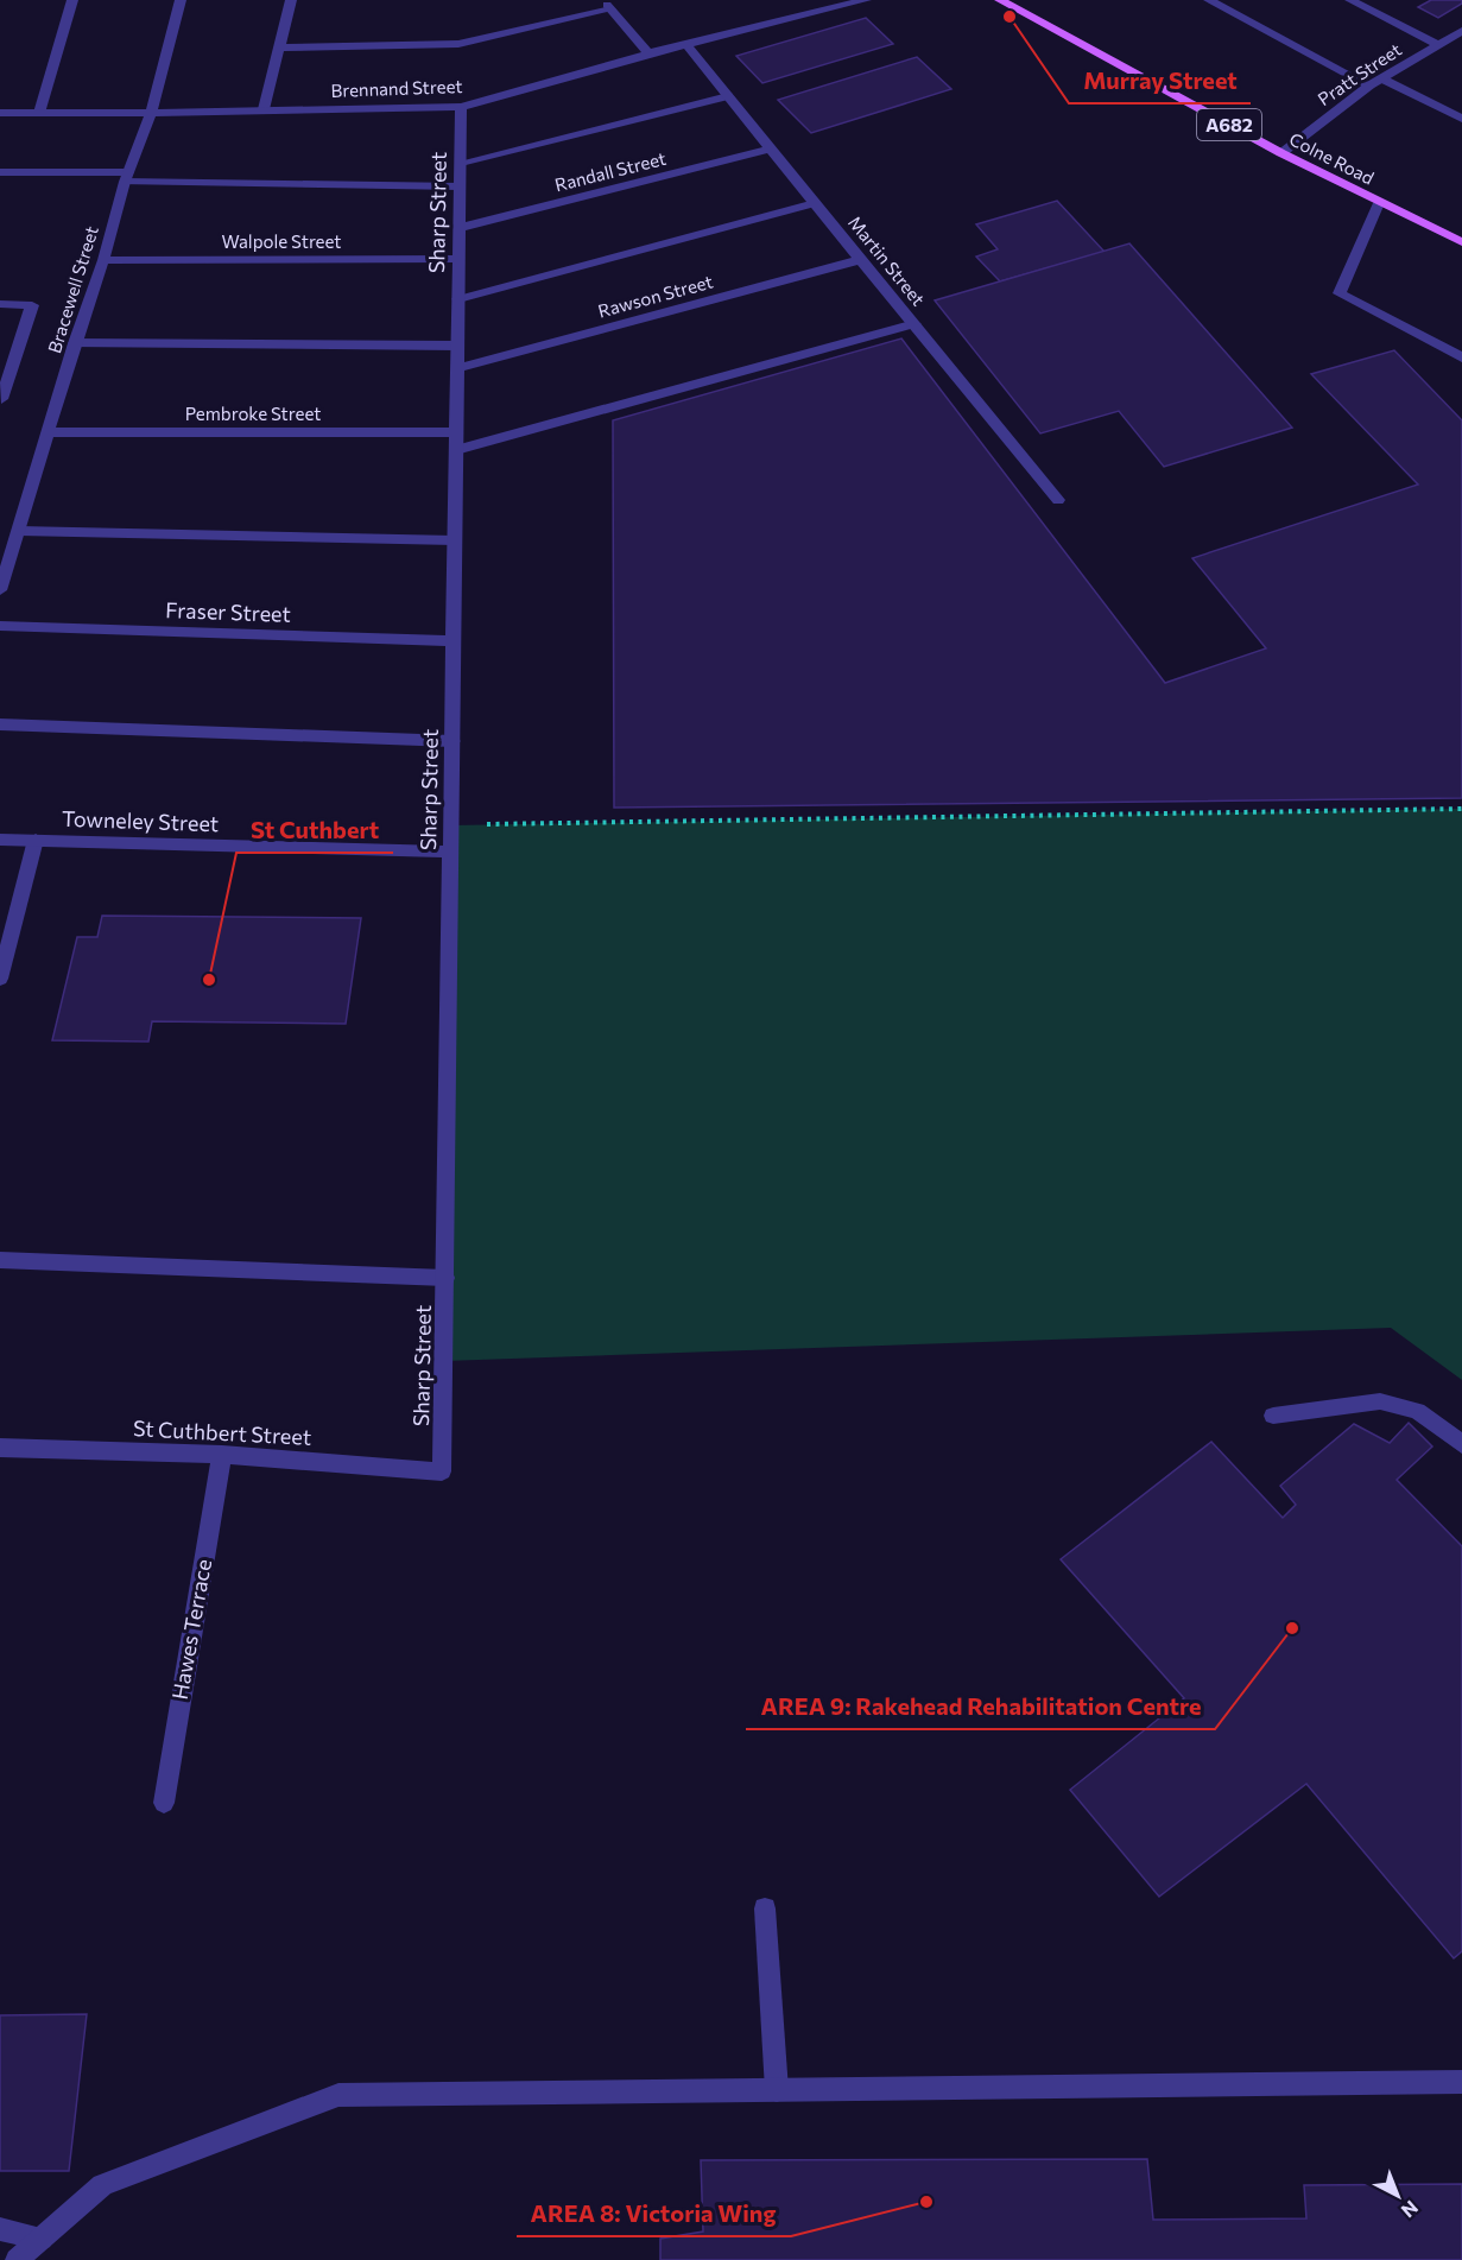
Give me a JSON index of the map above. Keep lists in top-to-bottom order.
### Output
{
  "streets": {
    "main road": ["A682", "Colne Road"],
    "street": [
      "Pratt Street",
      "Brennand Street",
      "Randall Street",
      "Sharp Street",
      "Walpole Street",
      "Martin Street",
      "Bracewell Street",
      "Rawson Street",
      "Pembroke Street",
      "Fraser Street",
      "Towneley Street",
      "St Cuthbert Street",
      "Hawes Terrace"
    ]
  },
  "crossings": [
    ["Pratt Street", "Colne Road"],
    ["Brennand Street", "Sharp Street"],
    ["Brennand Street", "Martin Street"],
    ["Brennand Street", "Bracewell Street"],
    ["Randall Street", "Sharp Street"],
    ["Randall Street", "Martin Street"],
    ["Sharp Street", "Walpole Street"],
    ["Sharp Street", "Rawson Street"],
    ["Sharp Street", "Pembroke Street"],
    ["Sharp Street", "Fraser Street"],
    ["Sharp Street", "Towneley Street"],
    ["Sharp Street", "St Cuthbert Street"],
    ["Walpole Street", "Bracewell Street"],
    ["Martin Street", "Rawson Street"],
    ["Bracewell Street", "Pembroke Street"],
    ["St Cuthbert Street", "Hawes Terrace"]
  ],
  "places": [
    "Murray Street",
    "St Cuthbert",
    "AREA 9: Rakehead Rehabilitation Centre",
    "AREA 8: Victoria Wing"
  ],
  "north": "bottom right"
}
